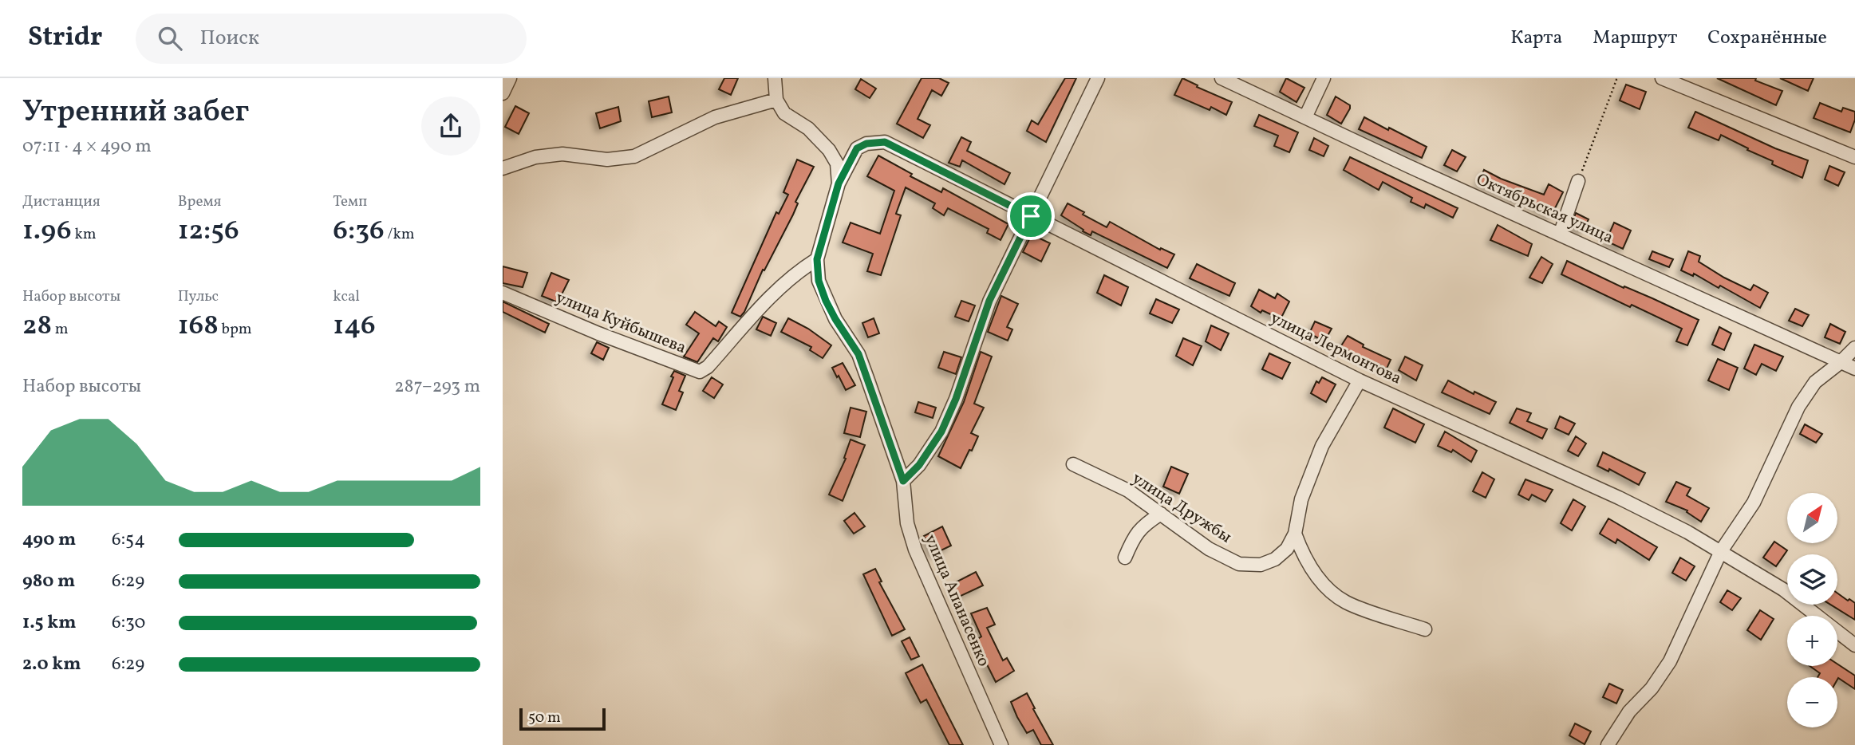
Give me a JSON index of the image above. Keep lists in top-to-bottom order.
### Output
{
  "streets": {
    "street": [
      "Октябрьская улица",
      "улица Куйбышева",
      "улица Лермонтова",
      "улица Дружбы",
      "улица Апанасенко"
    ]
  },
  "crossings": [
    ["улица Куйбышева", "улица Апанасенко"],
    ["улица Лермонтова", "улица Дружбы"],
    ["улица Лермонтова", "улица Апанасенко"]
  ],
  "scale_bar": "50 m",
  "north": "top right",
  "page": {
    "header": "Stridr",
    "search": "Поиск",
    "nav": ["Карта", "Маршрут", "Сохранённые"],
    "heading": ["Утренний забег", "07:11 · 4 × 490 m"],
    "stats": [
      ["Дистанция", "1.96 km"],
      ["Время", "12:56"],
      ["Темп", "6:36 /km"],
      ["Набор высоты", "28 m"],
      ["Пульс", "168 bpm"],
      ["kcal", "146"]
    ],
    "chart": ["Набор высоты", "287–293 m"],
    "map_buttons": ["+", "−"],
    "list": [
      {
        "name": "490 m",
        "note": "6:54"
      },
      {
        "name": "980 m",
        "note": "6:29"
      },
      {
        "name": "1.5 km",
        "note": "6:30"
      },
      {
        "name": "2.0 km",
        "note": "6:29"
      }
    ],
    "scale": "50 m"
  }
}
